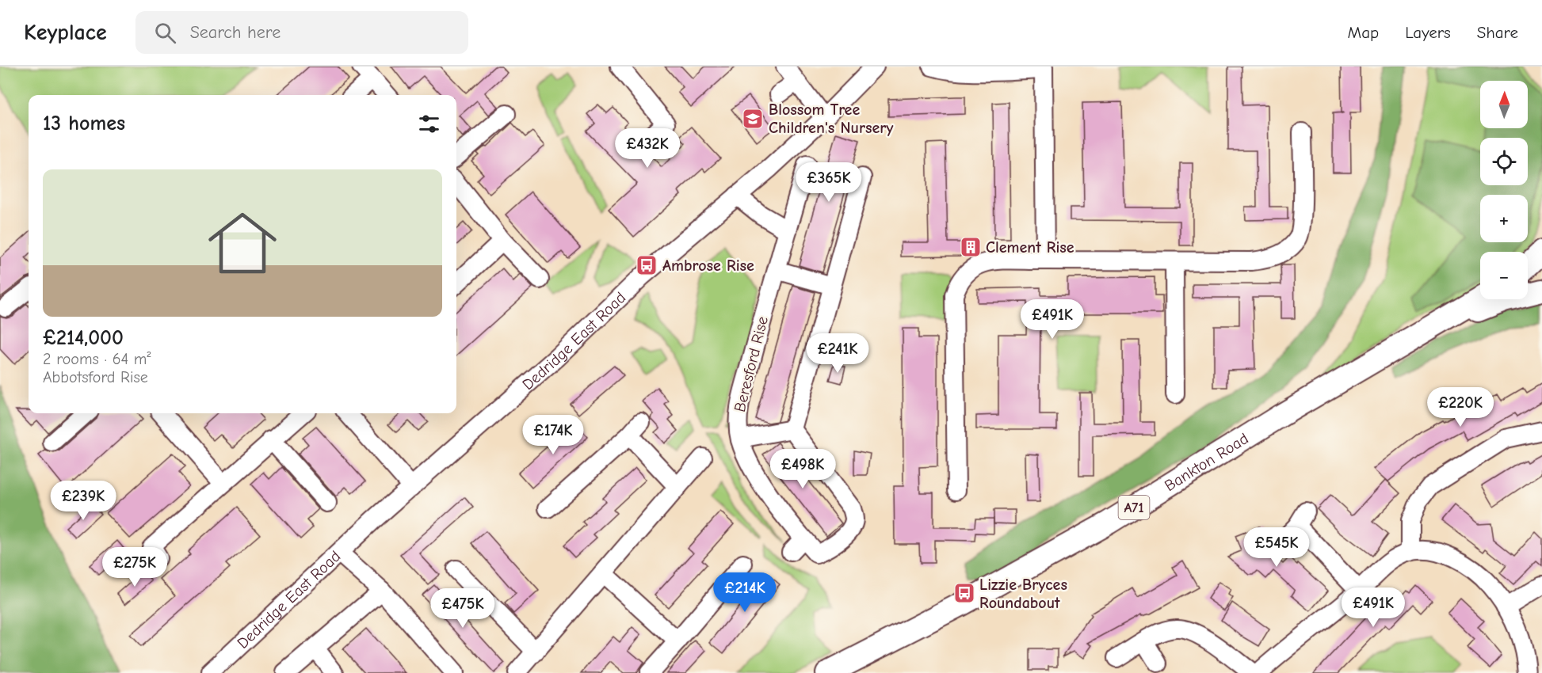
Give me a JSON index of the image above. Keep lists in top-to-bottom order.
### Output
{
  "streets": {
    "main road": ["Bankton Road", "A71"],
    "street": ["Dedridge East Road", "Beresford Rise"]
  },
  "places": {
    "school or university": ["Blossom Tree Children's Nursery"],
    "building": ["Clement Rise"],
    "bus stop": ["Ambrose Rise", "Lizzie Bryces Roundabout"]
  },
  "north": "top",
  "page": {
    "header": "Keyplace",
    "search": "Search here",
    "nav": ["Map", "Layers", "Share"],
    "map_buttons": ["+", "−"],
    "heading": "13 homes",
    "price": [
      "£432K",
      "£365K",
      "£491K",
      "£241K",
      "£220K",
      "£174K",
      "£498K",
      "£239K",
      "£545K",
      "£275K",
      "£214K",
      "£491K",
      "£475K"
    ],
    "list": [
      {
        "name": "£214,000",
        "note": "2 rooms · 64 m² · Abbotsford Rise"
      }
    ]
  }
}
